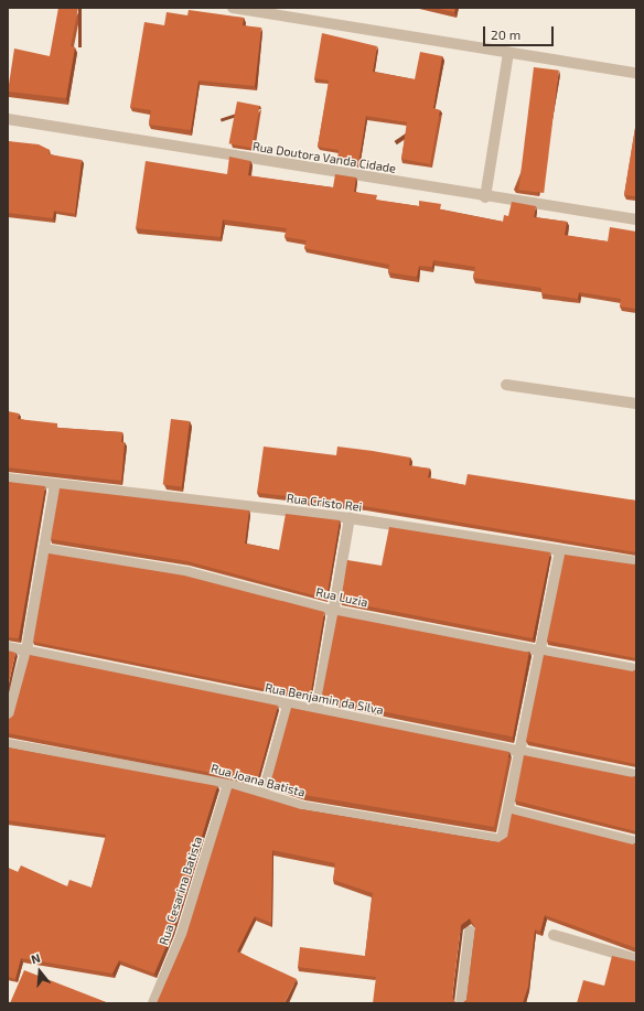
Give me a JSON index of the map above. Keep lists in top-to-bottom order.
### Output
{
  "streets": {
    "street": [
      "Rua Doutora Vanda Cidade",
      "Rua Cristo Rei",
      "Rua Luzia",
      "Rua Benjamin da Silva",
      "Rua Joana Batista",
      "Rua Cesarina Batista"
    ]
  },
  "crossings": [
    ["Rua Joana Batista", "Rua Cesarina Batista"]
  ],
  "scale_bar": "20 m",
  "north": "top"
}
